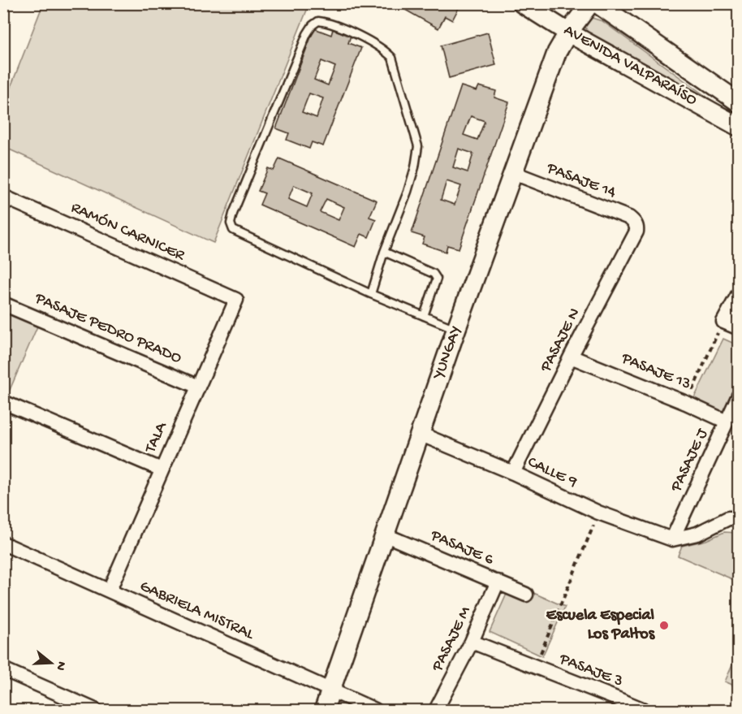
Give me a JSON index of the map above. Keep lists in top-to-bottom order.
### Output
{
  "streets": {
    "street": [
      "AVENIDA VALPARAÍSO",
      "PASAJE 14",
      "RAMÓN CARNICER",
      "PASAJE PEDRO PRADO",
      "PASAJE N",
      "YUNGAY",
      "PASAJE 13",
      "TALA",
      "PASAJE J",
      "CALLE 9",
      "PASAJE 6",
      "GABRIELA MISTRAL",
      "PASAJE M",
      "PASAJE 3"
    ]
  },
  "crossings": [
    ["AVENIDA VALPARAÍSO", "YUNGAY"],
    ["PASAJE 14", "PASAJE N"],
    ["PASAJE 14", "YUNGAY"],
    ["RAMÓN CARNICER", "TALA"],
    ["PASAJE PEDRO PRADO", "TALA"],
    ["PASAJE N", "PASAJE 13"],
    ["PASAJE N", "CALLE 9"],
    ["YUNGAY", "CALLE 9"],
    ["YUNGAY", "PASAJE 6"],
    ["YUNGAY", "GABRIELA MISTRAL"],
    ["PASAJE 13", "PASAJE J"],
    ["TALA", "GABRIELA MISTRAL"],
    ["PASAJE J", "CALLE 9"],
    ["PASAJE 6", "PASAJE M"],
    ["PASAJE M", "PASAJE 3"]
  ],
  "places": ["Escuela Especial Los Paltos"],
  "north": "right"
}
